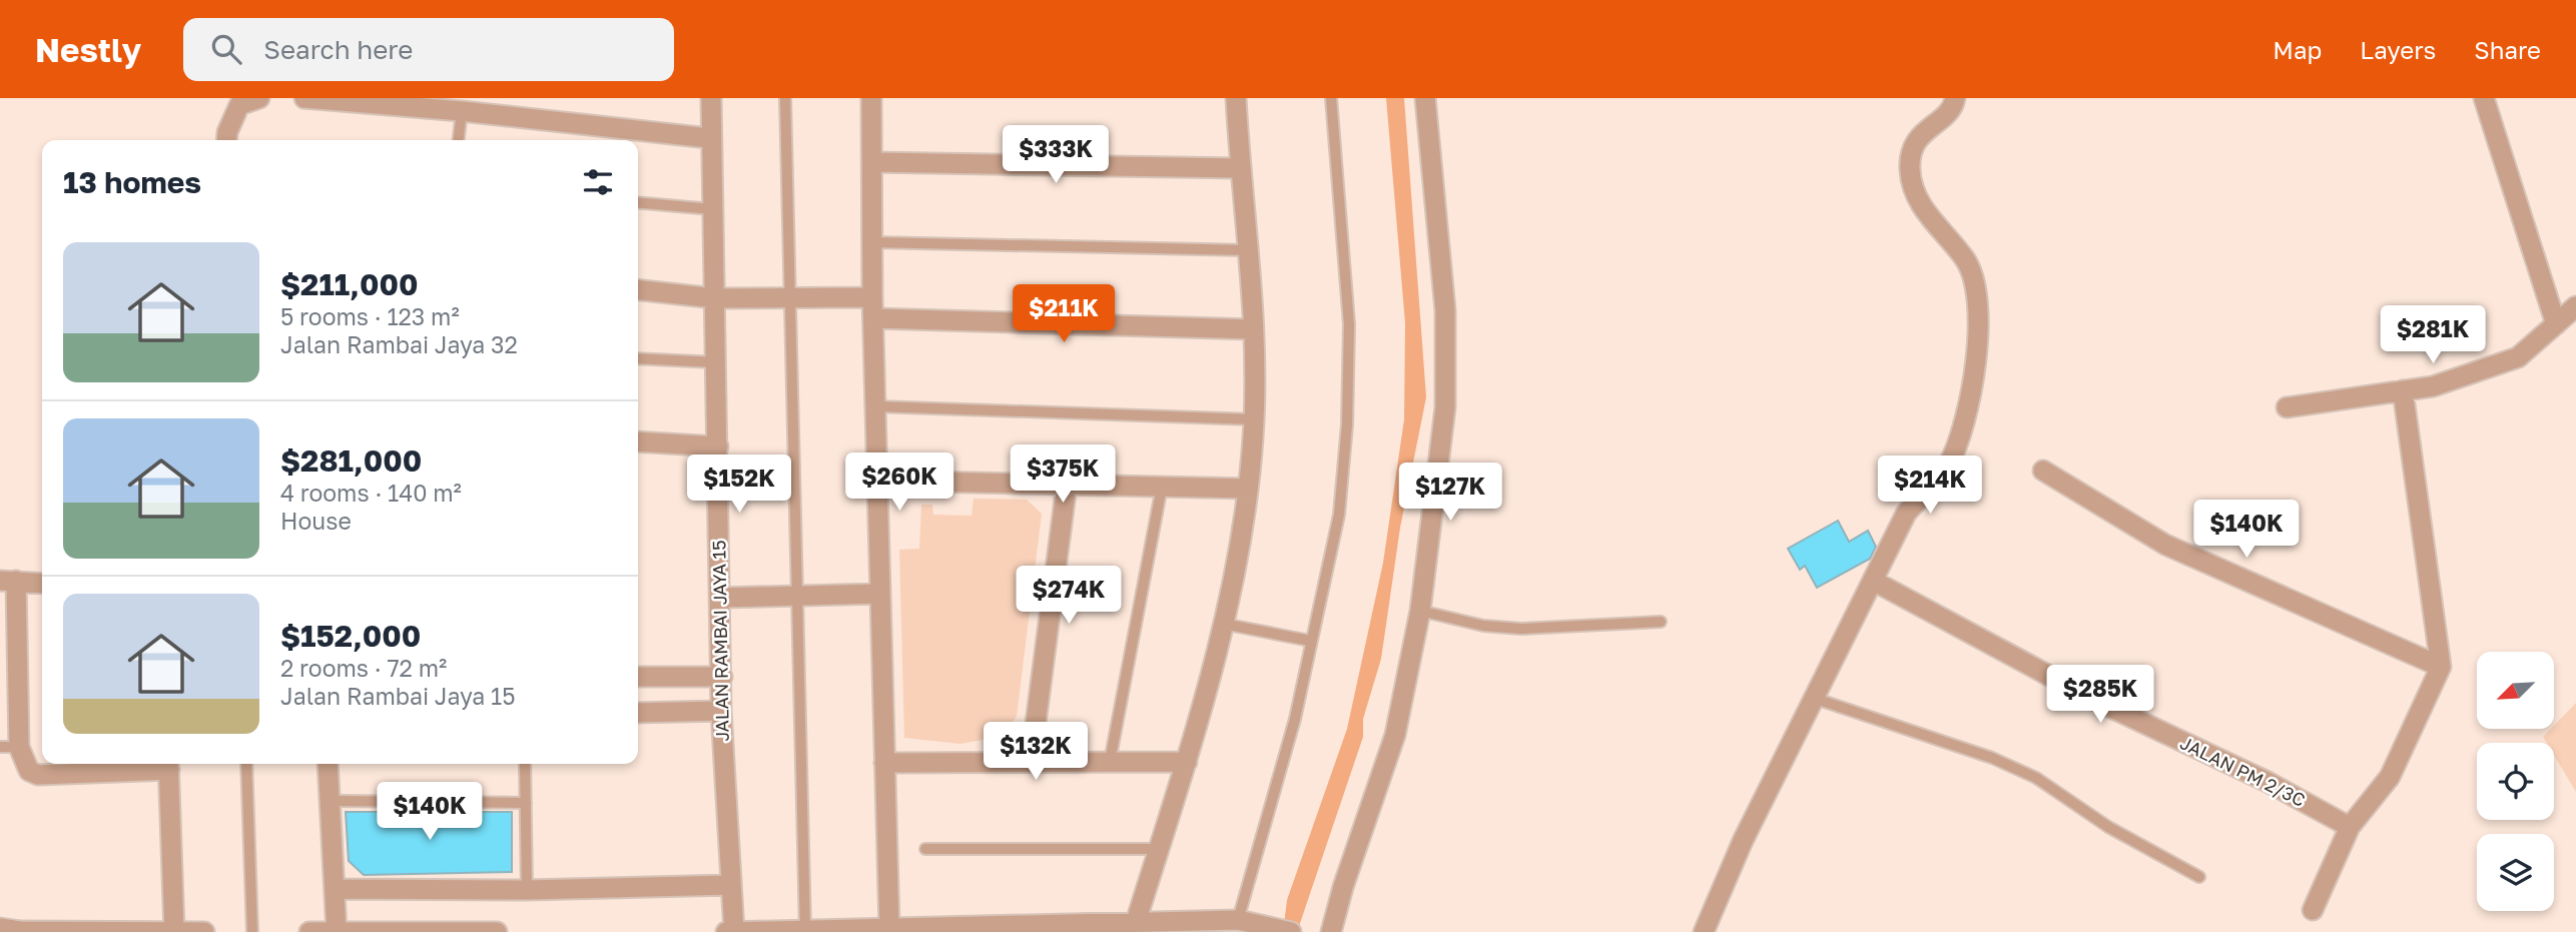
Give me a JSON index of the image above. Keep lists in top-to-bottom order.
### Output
{
  "streets": {
    "street": ["JALAN RAMBAI JAYA 15", "JALAN PM 2/3C"]
  },
  "north": "bottom left",
  "page": {
    "header": "Nestly",
    "search": "Search here",
    "nav": ["Map", "Layers", "Share"],
    "price": [
      "$333K",
      "$211K",
      "$281K",
      "$375K",
      "$260K",
      "$152K",
      "$214K",
      "$127K",
      "$140K",
      "$274K",
      "$285K",
      "$132K",
      "$140K"
    ],
    "heading": "13 homes",
    "list": [
      {
        "name": "$211,000",
        "note": "5 rooms · 123 m² · Jalan Rambai Jaya 32"
      },
      {
        "name": "$281,000",
        "note": "4 rooms · 140 m² · House"
      },
      {
        "name": "$152,000",
        "note": "2 rooms · 72 m² · Jalan Rambai Jaya 15"
      }
    ]
  }
}
